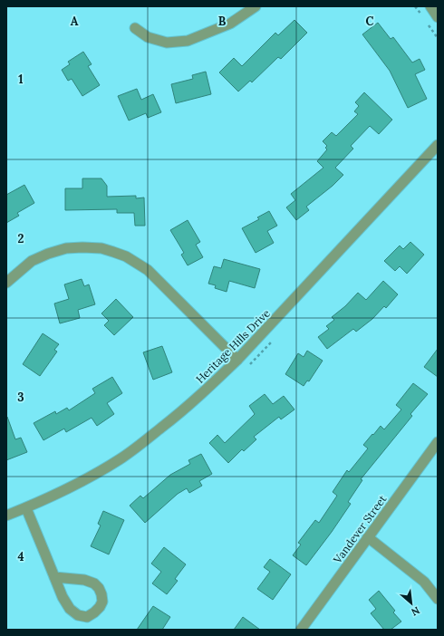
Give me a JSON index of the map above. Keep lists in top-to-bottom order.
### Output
{
  "streets": {
    "street": ["Heritage Hills Drive", "Vandever Street"]
  },
  "north": "bottom right",
  "grid": {
    "columns": ["A", "B", "C"],
    "rows": [
      "1",
      "2",
      "3",
      "4"
    ]
  }
}
